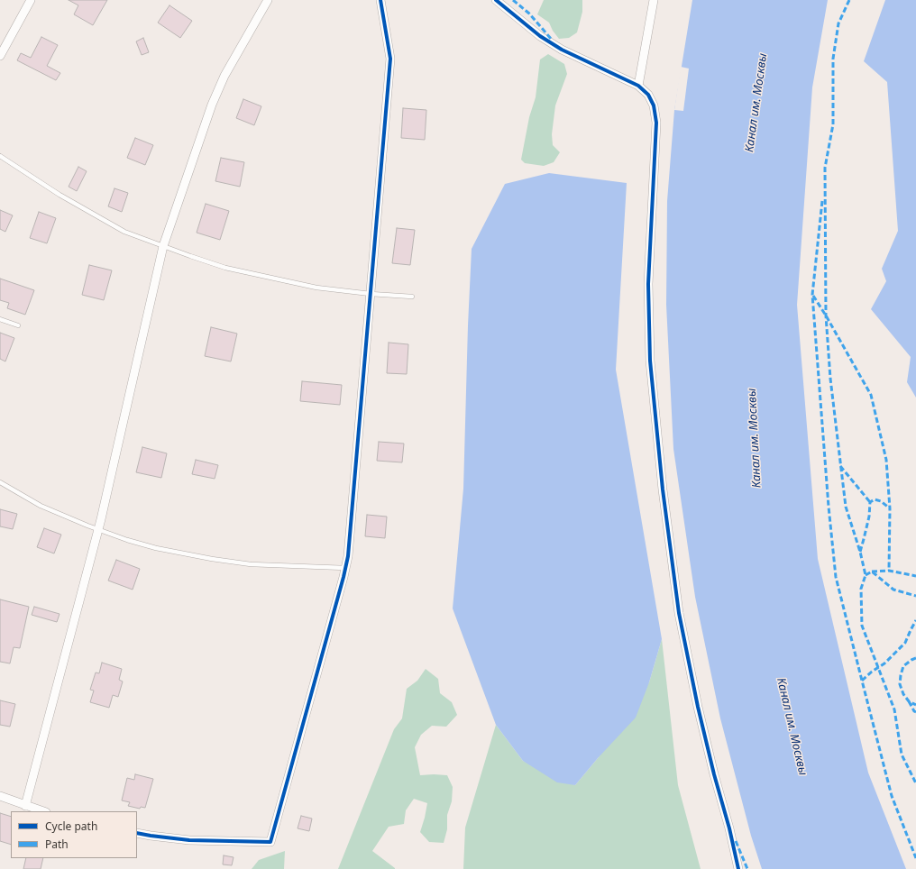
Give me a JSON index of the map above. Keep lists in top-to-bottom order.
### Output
{
  "water": ["Канал им. Москвы"],
  "legend": ["Cycle path", "Path"]
}
